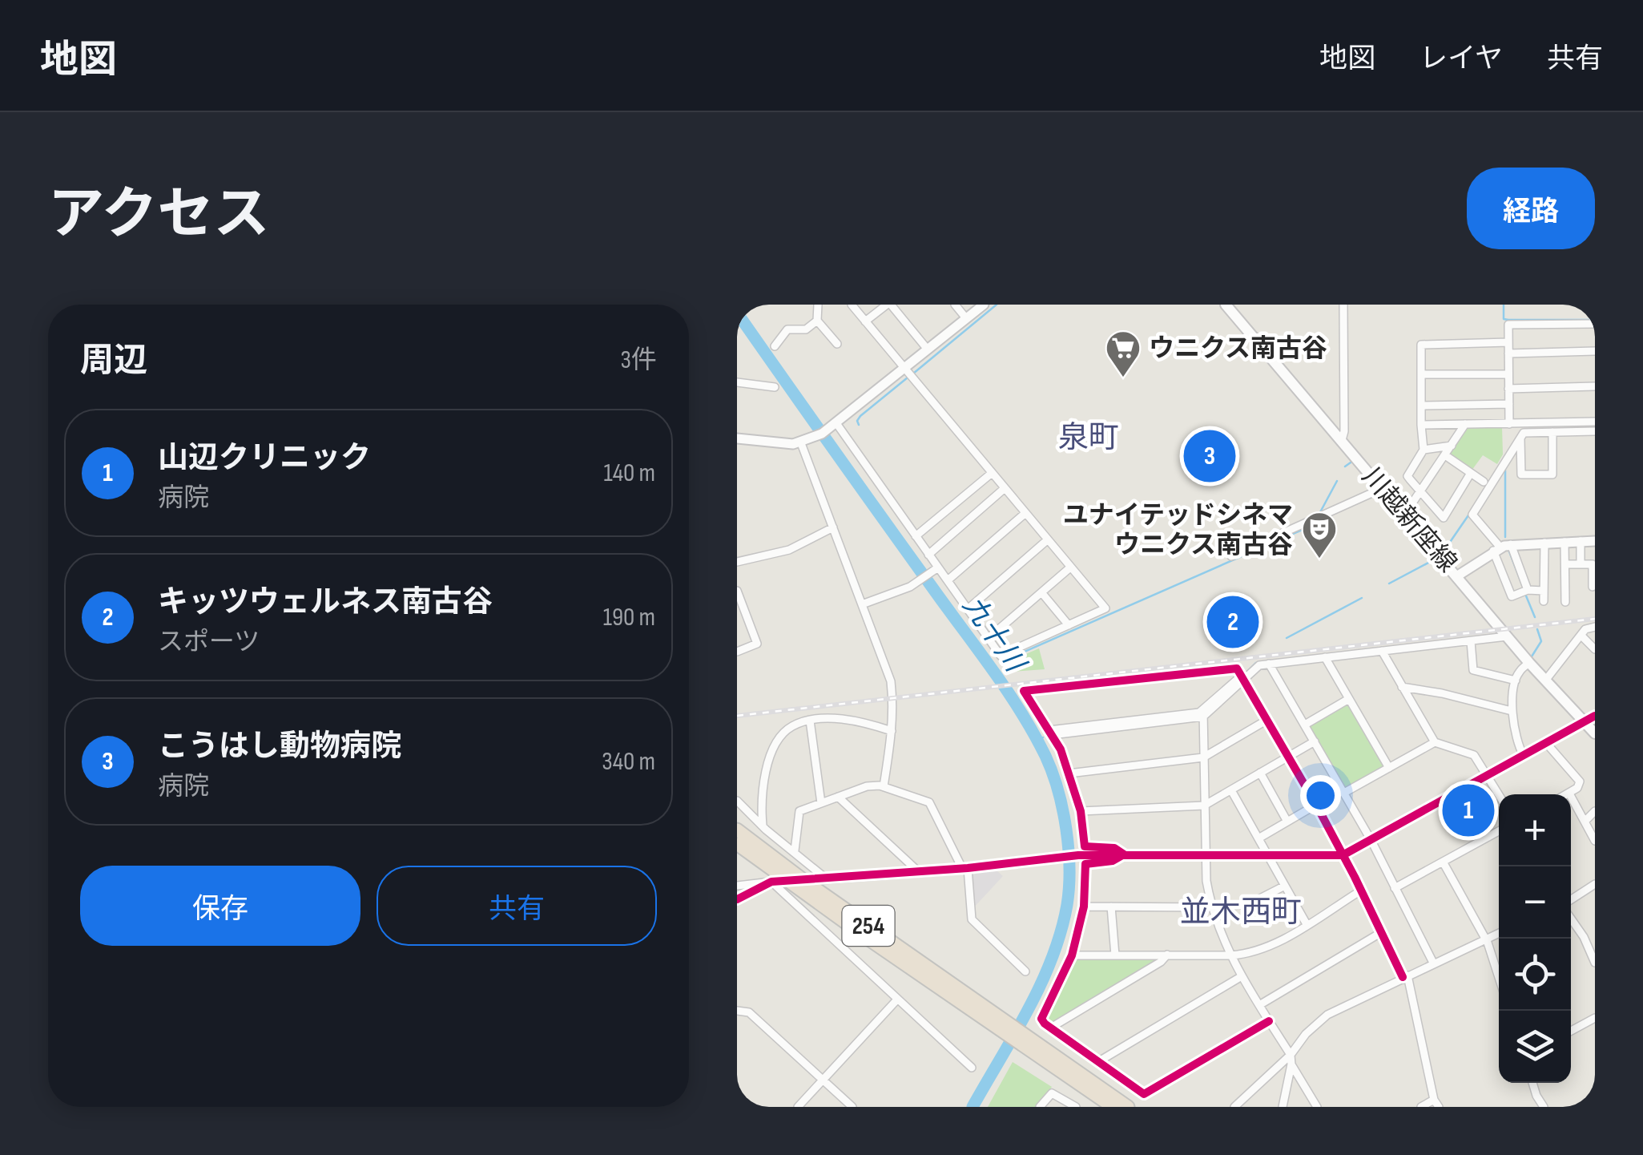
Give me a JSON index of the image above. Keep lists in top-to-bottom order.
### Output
{
  "streets": {
    "highway": ["254"],
    "main road": ["川越新座線"]
  },
  "districts": ["泉町", "並木西町"],
  "water": ["九十川"],
  "places": {
    "supermarket": ["ウニクス南古谷"],
    "theatre": ["ユナイテッドシネマ ウニクス南古谷"]
  },
  "page": {
    "header": "地図",
    "nav": ["地図", "レイヤ", "共有"],
    "title": "アクセス",
    "buttons": [
      "経路",
      ["保存", "共有"]
    ],
    "heading": ["周辺", "3件"],
    "list": [
      {
        "mark": "1",
        "name": "山辺クリニック",
        "note": "病院",
        "value": "140 m"
      },
      {
        "mark": "2",
        "name": "キッツウェルネス南古谷",
        "note": "スポーツ",
        "value": "190 m"
      },
      {
        "mark": "3",
        "name": "こうはし動物病院",
        "note": "病院",
        "value": "340 m"
      }
    ],
    "pins": ["3", "2", "1"],
    "map_buttons": ["+", "−"]
  }
}
